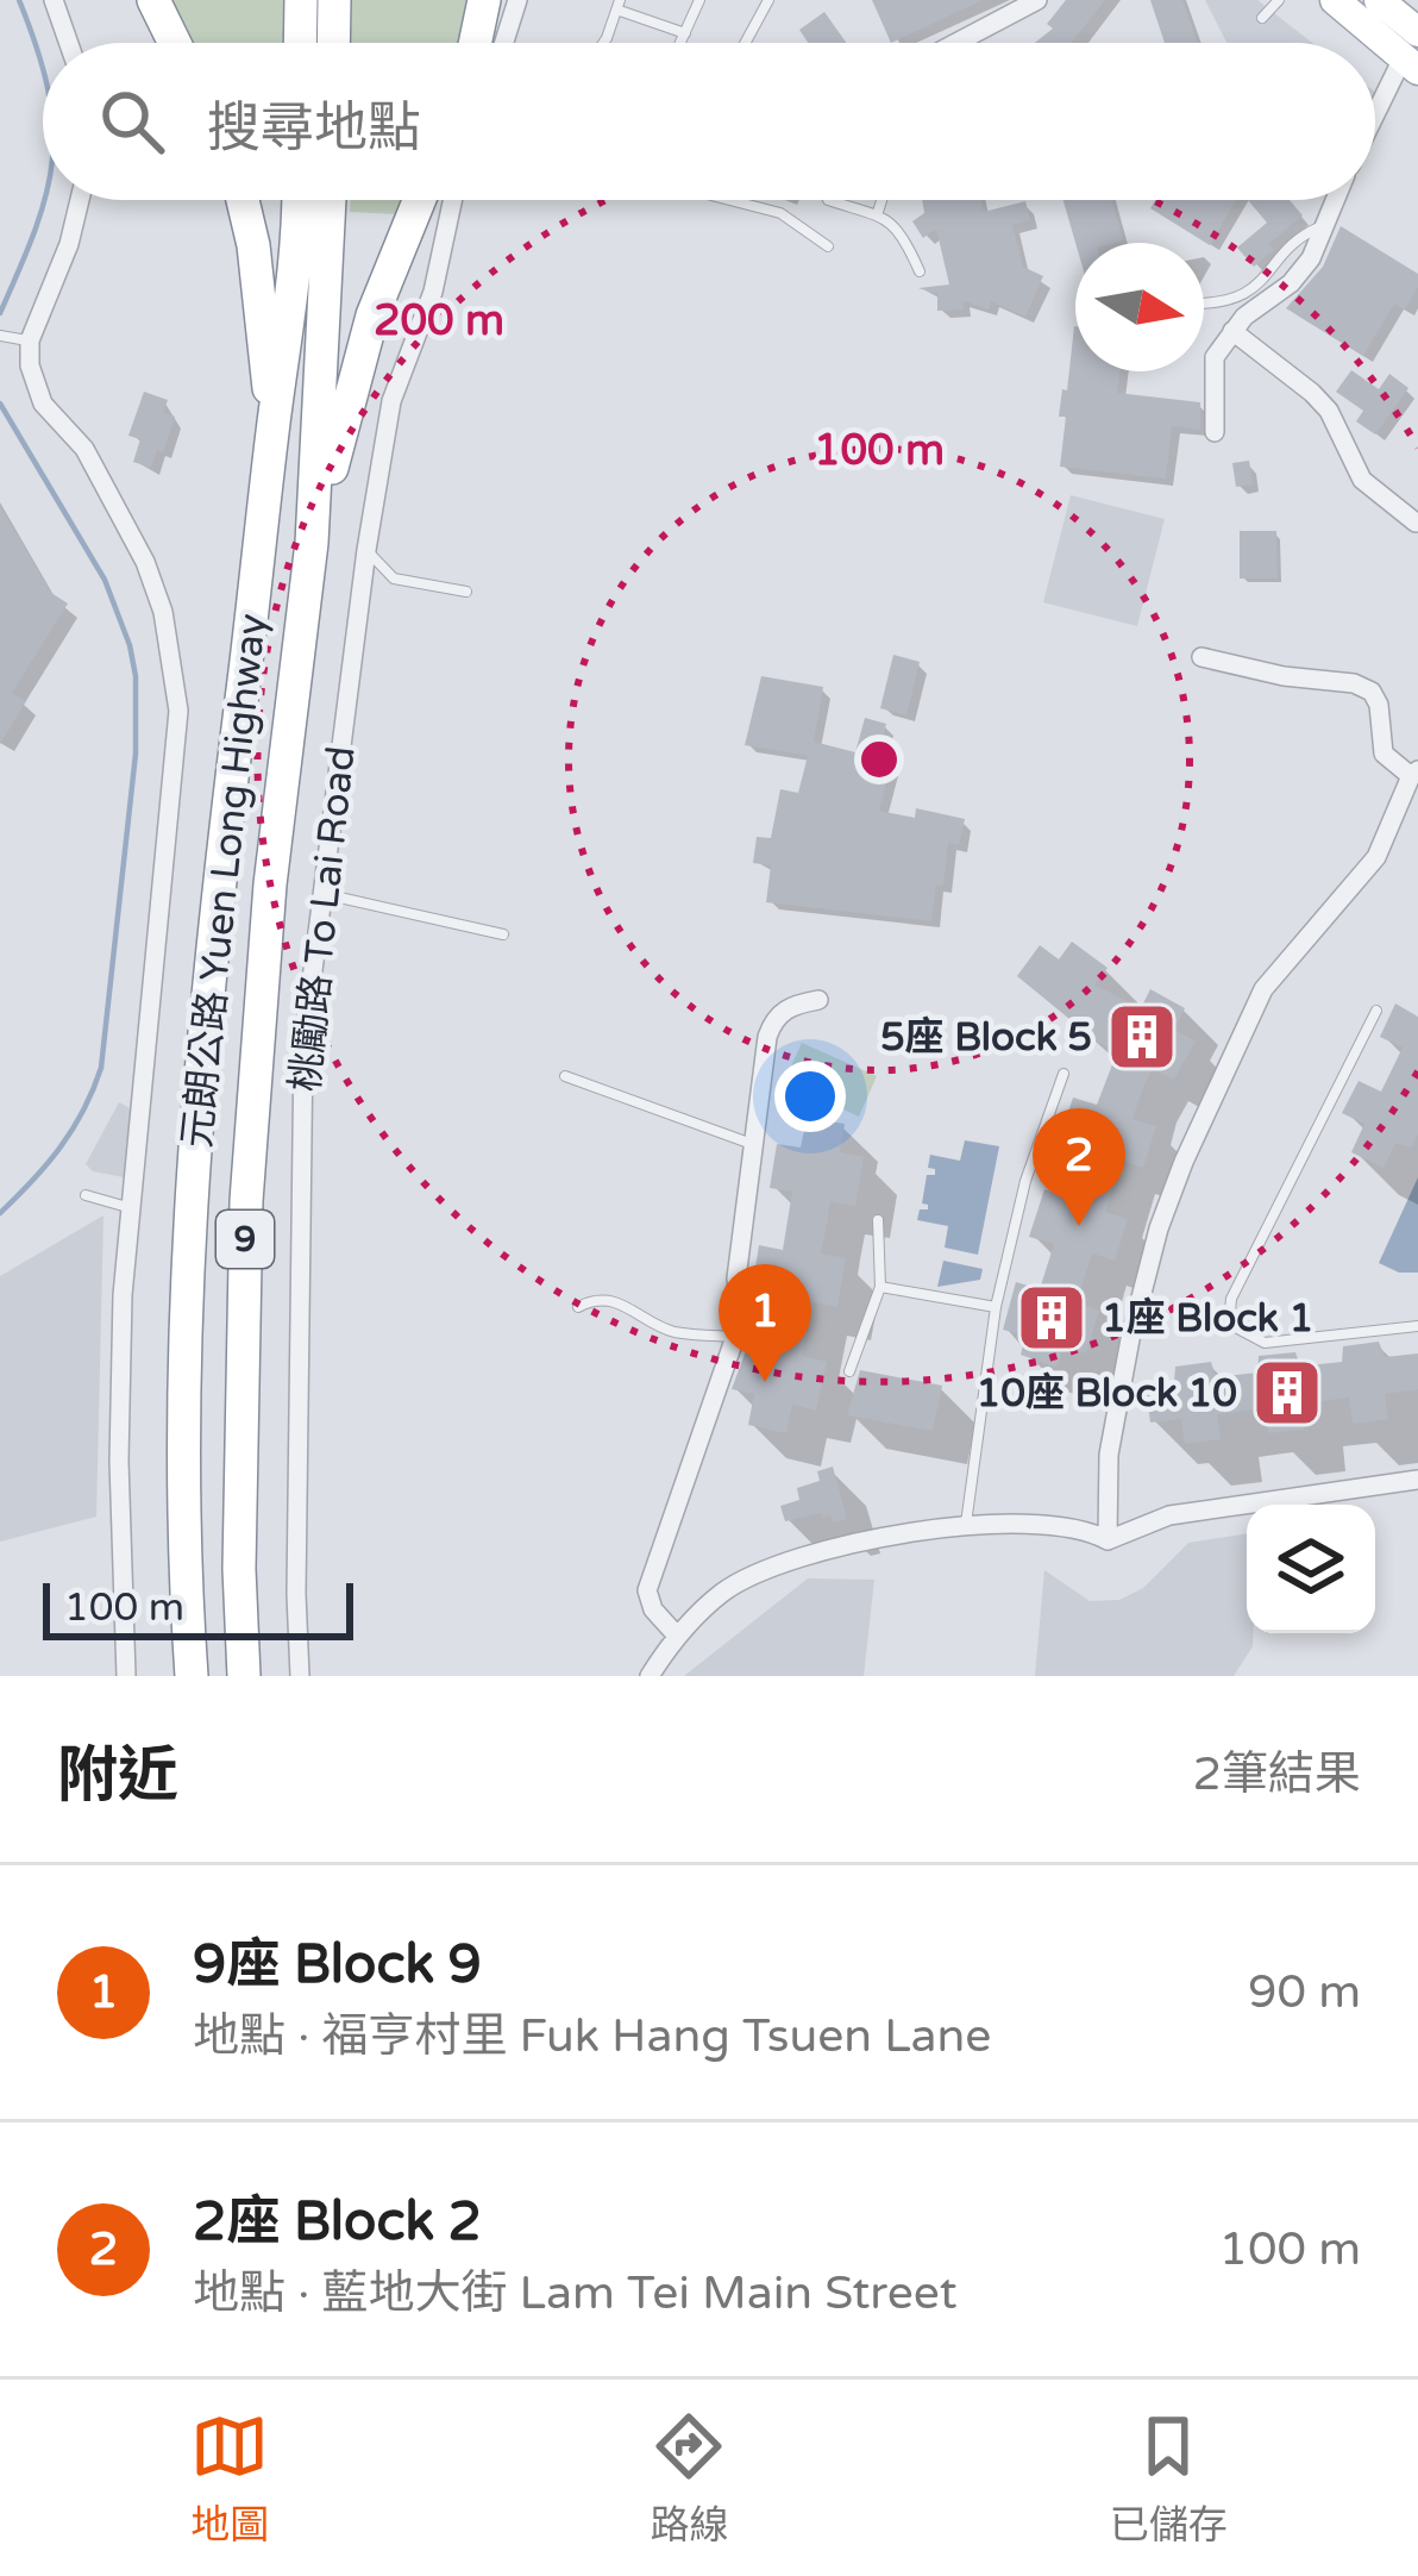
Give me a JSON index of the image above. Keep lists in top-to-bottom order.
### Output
{
  "streets": {
    "highway": ["元朗公路 Yuen Long Highway", "9"],
    "street": ["桃勵路 To Lai Road"]
  },
  "crossings": [
    ["元朗公路 Yuen Long Highway", "9"]
  ],
  "places": {
    "building": ["5座 Block 5", "1座 Block 1", "10座 Block 10"]
  },
  "scale_bar": "100 m",
  "north": "right",
  "page": {
    "search": "搜尋地點",
    "pins": ["2", "1"],
    "scale": "100 m",
    "heading": ["附近", "2筆結果"],
    "list": [
      {
        "mark": "1",
        "name": "9座 Block 9",
        "note": "地點 · 福亨村里 Fuk Hang Tsuen Lane",
        "value": "90 m"
      },
      {
        "mark": "2",
        "name": "2座 Block 2",
        "note": "地點 · 藍地大街 Lam Tei Main Street",
        "value": "100 m"
      }
    ],
    "nav": ["地圖", "路線", "已儲存"]
  },
  "rings": ["200 m", "100 m"]
}
